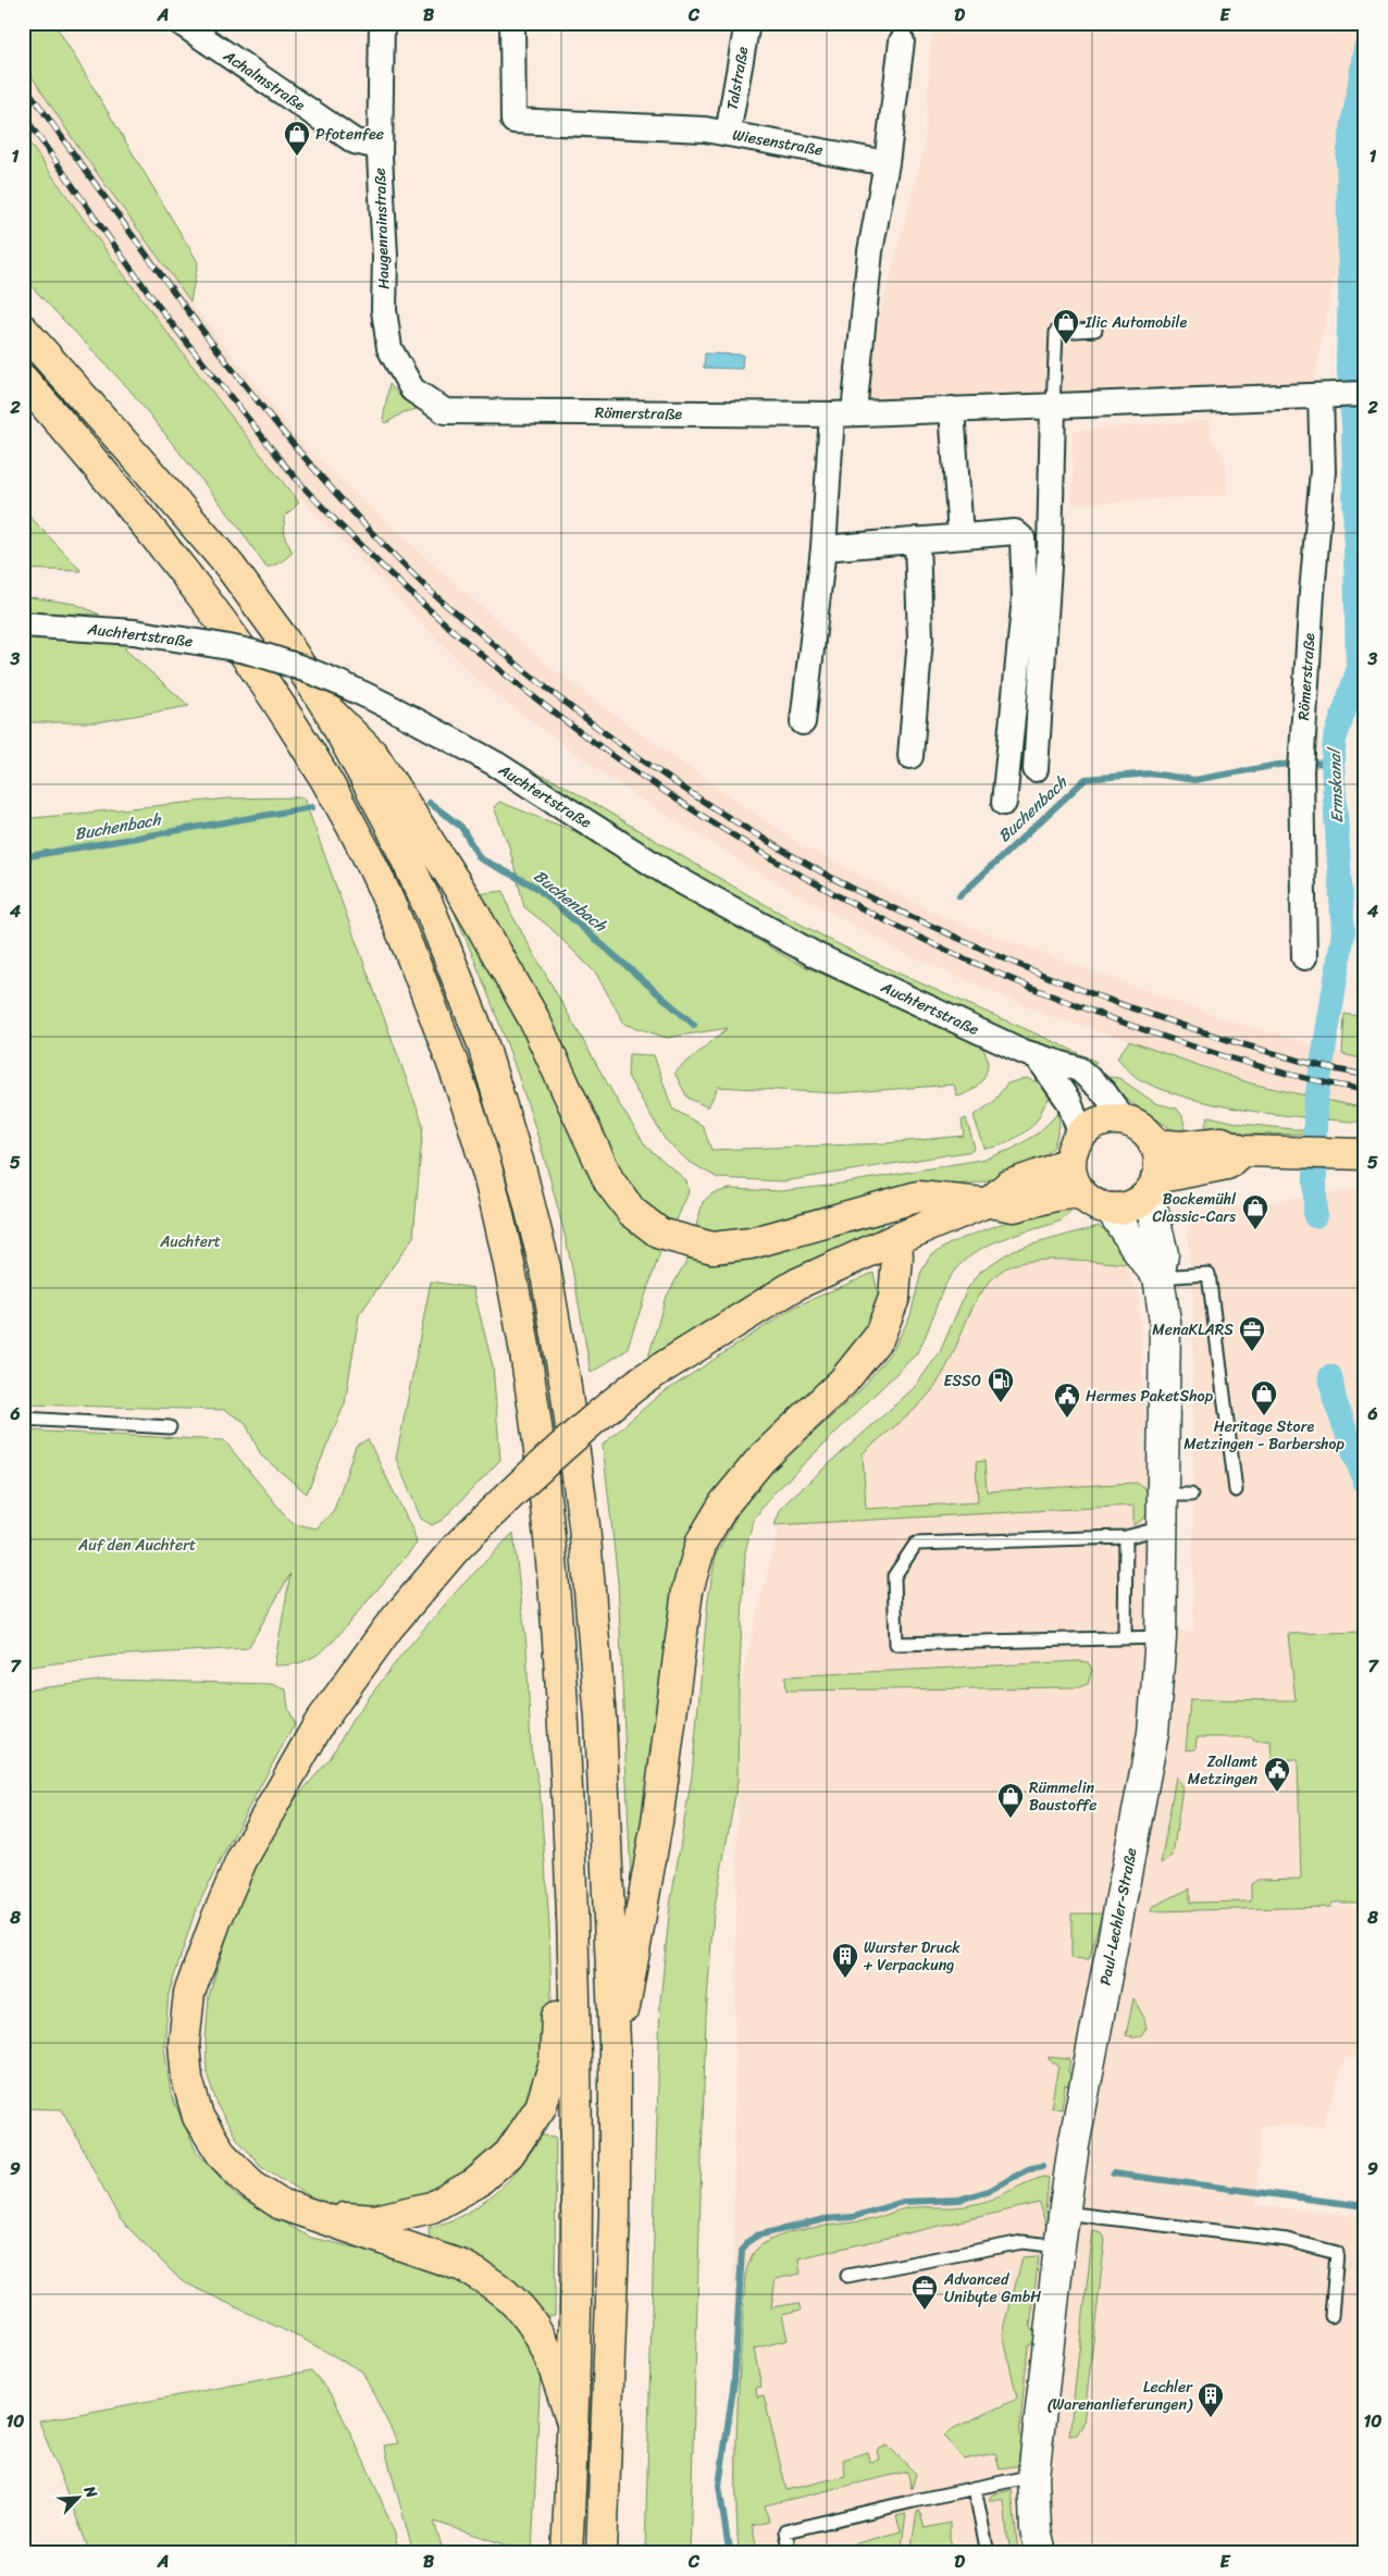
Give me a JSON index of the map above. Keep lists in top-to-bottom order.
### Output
{
  "streets": {
    "street": [
      "Talstraße",
      "Achalmstraße",
      "Wiesenstraße",
      "Haugenrainstraße",
      "Römerstraße",
      "Auchtertstraße",
      "Paul-Lechler-Straße"
    ]
  },
  "crossings": [
    ["Talstraße", "Wiesenstraße"],
    ["Achalmstraße", "Haugenrainstraße"],
    ["Haugenrainstraße", "Römerstraße"],
    ["Auchtertstraße", "Paul-Lechler-Straße"]
  ],
  "water": ["Ermskanal", "Buchenbach"],
  "parks": ["Auchtert", "Auf den Auchtert"],
  "places": {
    "shop": [
      "Pfotenfee",
      "Ilic Automobile",
      "Bockemühl Classic-Cars",
      "Heritage Store Metzingen - Barbershop",
      "Rümmelin Baustoffe"
    ],
    "office": ["MenaKLARS", "Advanced Unibyte GmbH"],
    "fuel station": ["ESSO"],
    "public building": ["Hermes PaketShop", "Zollamt Metzingen"],
    "building": ["Wurster Druck + Verpackung", "Lechler (Warenanlieferungen)"]
  },
  "north": "top right",
  "grid": {
    "columns": [
      "A",
      "B",
      "C",
      "D",
      "E"
    ],
    "rows": [
      "1",
      "2",
      "3",
      "4",
      "5",
      "6",
      "7",
      "8",
      "9",
      "10"
    ]
  }
}
